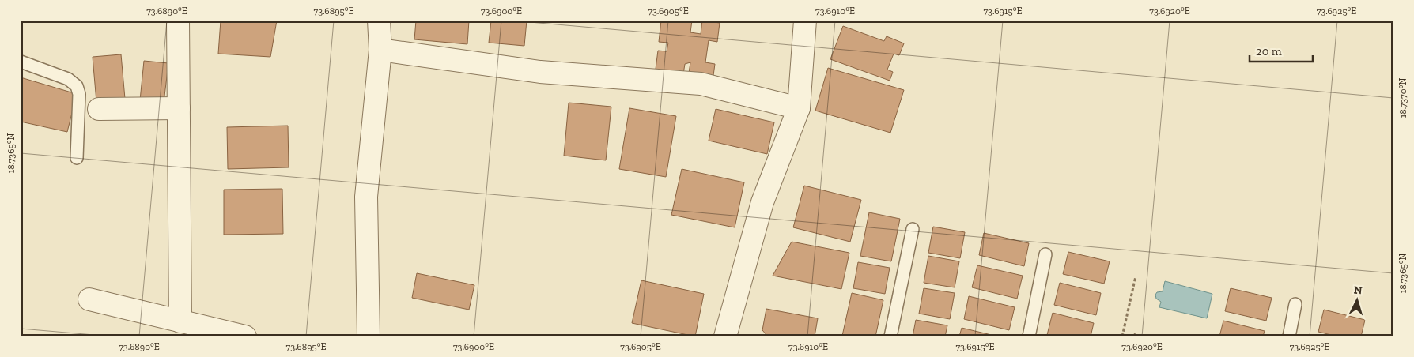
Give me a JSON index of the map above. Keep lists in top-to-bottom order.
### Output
{
  "scale_bar": "20 m",
  "north": "top",
  "coordinates": [
    "73.6890°E",
    "73.6895°E",
    "73.6900°E",
    "73.6905°E",
    "73.6910°E",
    "73.6915°E",
    "73.6920°E",
    "73.6925°E",
    "18.7370°N",
    "18.7365°N"
  ]
}
